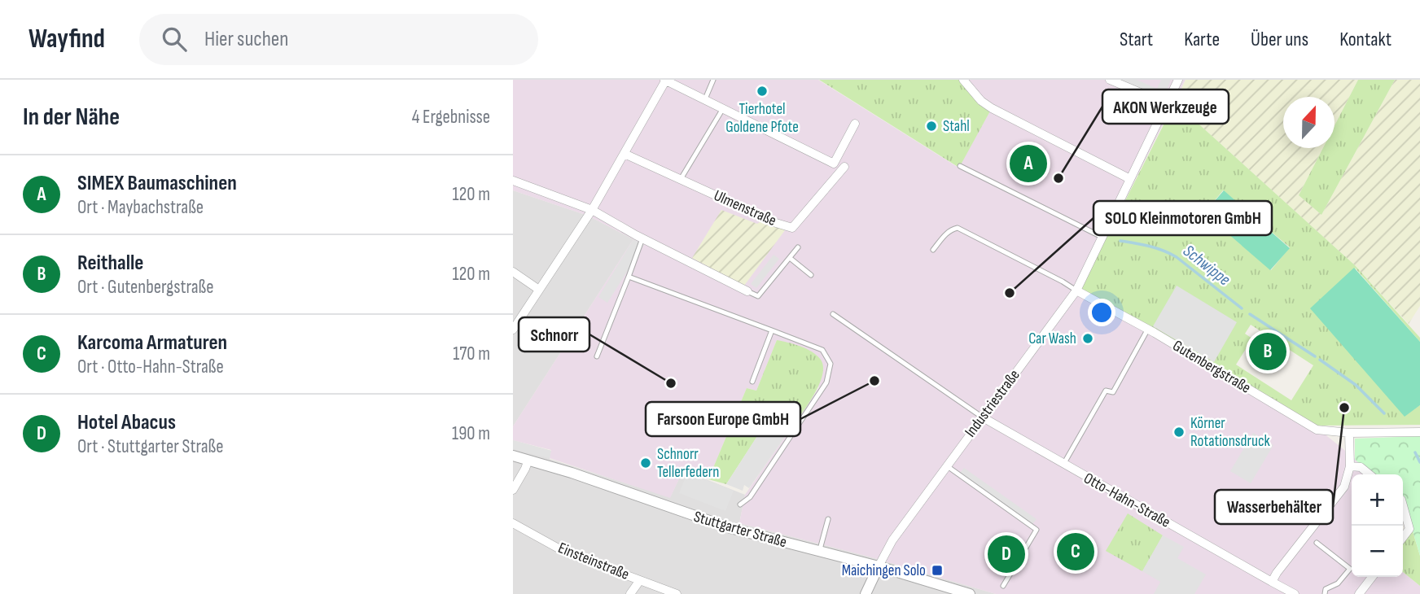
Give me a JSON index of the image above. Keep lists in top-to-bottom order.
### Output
{
  "streets": {
    "street": [
      "Ulmenstraße",
      "Gutenbergstraße",
      "Industriestraße",
      "Otto-Hahn-Straße",
      "Stuttgarter Straße",
      "Einsteinstraße"
    ]
  },
  "crossings": [
    ["Gutenbergstraße", "Industriestraße"],
    ["Industriestraße", "Otto-Hahn-Straße"],
    ["Industriestraße", "Stuttgarter Straße"]
  ],
  "water": ["Schwippe"],
  "places": {
    "other": [
      "Tierhotel Goldene Pfote",
      "Stahl",
      "AKON Werkzeuge",
      "SOLO Kleinmotoren GmbH",
      "Car Wash",
      "Farsoon Europe GmbH",
      "Schnorr",
      "Wasserbehälter",
      "Körner Rotationsdruck",
      "Schnorr Tellerfedern"
    ],
    "transit": ["Maichingen Solo"]
  },
  "north": "top",
  "page": {
    "header": "Wayfind",
    "search": "Hier suchen",
    "nav": [
      "Start",
      "Karte",
      "Über uns",
      "Kontakt"
    ],
    "heading": ["In der Nähe", "4 Ergebnisse"],
    "pins": [
      "A",
      "B",
      "C",
      "D"
    ],
    "list": [
      {
        "mark": "A",
        "name": "SIMEX Baumaschinen",
        "note": "Ort · Maybachstraße",
        "value": "120 m"
      },
      {
        "mark": "B",
        "name": "Reithalle",
        "note": "Ort · Gutenbergstraße",
        "value": "120 m"
      },
      {
        "mark": "C",
        "name": "Karcoma Armaturen",
        "note": "Ort · Otto-Hahn-Straße",
        "value": "170 m"
      },
      {
        "mark": "D",
        "name": "Hotel Abacus",
        "note": "Ort · Stuttgarter Straße",
        "value": "190 m"
      }
    ],
    "map_buttons": ["+", "−"]
  }
}
